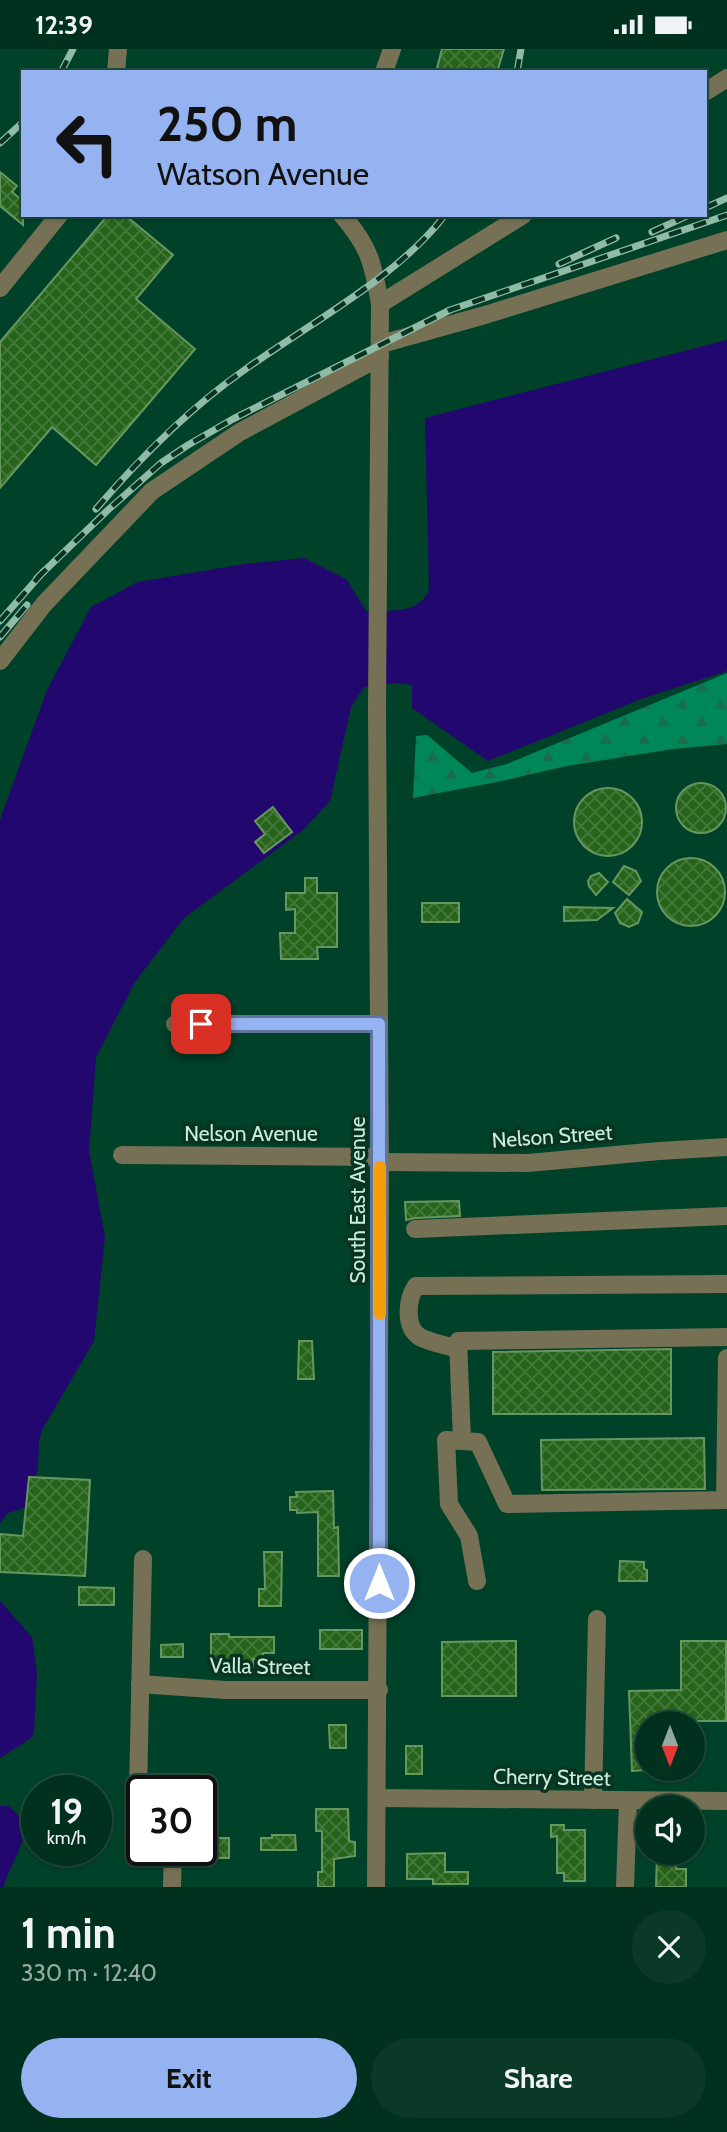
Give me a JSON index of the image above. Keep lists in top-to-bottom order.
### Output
{
  "streets": {
    "street": [
      "Nelson Avenue",
      "Nelson Street",
      "South East Avenue",
      "Valla Street",
      "Cherry Street"
    ]
  },
  "crossings": [
    ["Nelson Avenue", "Nelson Street"],
    ["Nelson Avenue", "South East Avenue"],
    ["Nelson Street", "South East Avenue"],
    ["South East Avenue", "Valla Street"],
    ["South East Avenue", "Cherry Street"]
  ],
  "north": "bottom",
  "page": {
    "status": "12:39",
    "turn": ["250 m", "Watson Avenue"],
    "speed": "19 km/h",
    "limit": "30",
    "heading": ["1 min", "330 m · 12:40"],
    "buttons": ["Exit", "Share"]
  }
}
